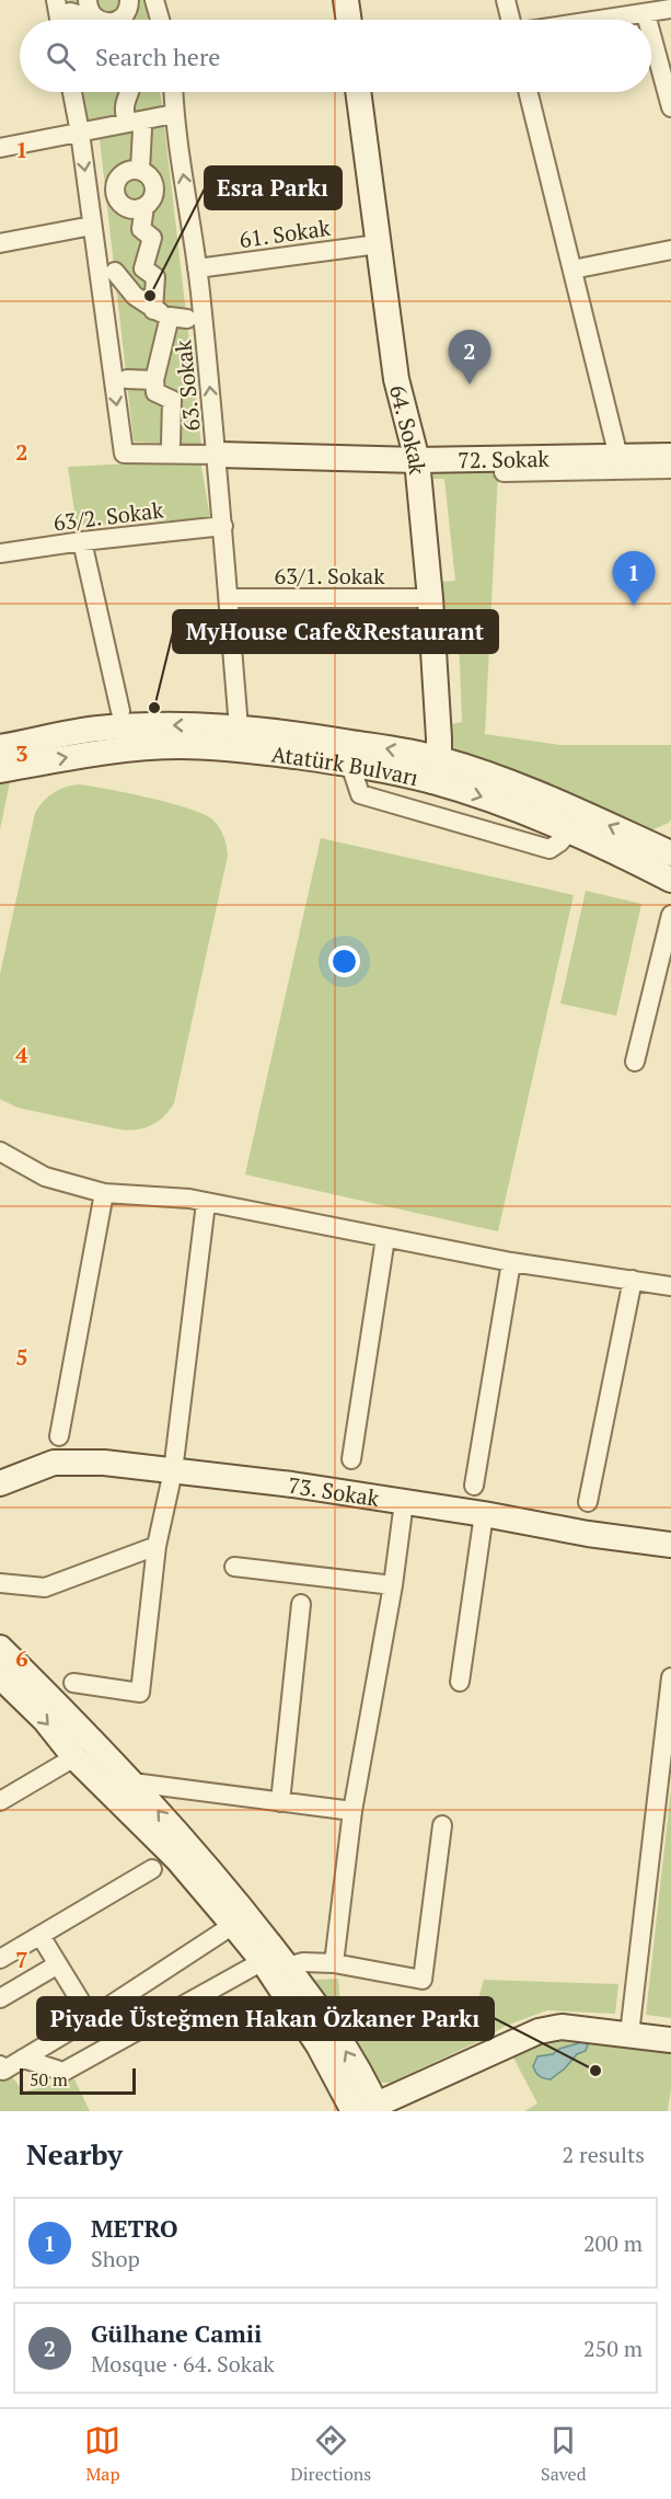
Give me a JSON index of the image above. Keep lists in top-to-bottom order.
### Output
{
  "streets": {
    "street": [
      "61. Sokak",
      "63. Sokak",
      "64. Sokak",
      "72. Sokak",
      "63/2. Sokak",
      "63/1. Sokak",
      "Atatürk Bulvarı",
      "73. Sokak"
    ]
  },
  "crossings": [
    ["61. Sokak", "63. Sokak"],
    ["61. Sokak", "64. Sokak"],
    ["63. Sokak", "72. Sokak"],
    ["64. Sokak", "72. Sokak"],
    ["64. Sokak", "63/1. Sokak"],
    ["64. Sokak", "Atatürk Bulvarı"]
  ],
  "places": ["Esra Parkı", "MyHouse Cafe&Restaurant", "Piyade Üsteğmen Hakan Özkaner Parkı"],
  "scale_bar": "50 m",
  "page": {
    "search": "Search here",
    "pins": ["2", "1"],
    "scale": "50 m",
    "heading": ["Nearby", "2 results"],
    "list": [
      {
        "mark": "1",
        "name": "METRO",
        "note": "Shop",
        "value": "200 m"
      },
      {
        "mark": "2",
        "name": "Gülhane Camii",
        "note": "Mosque · 64. Sokak",
        "value": "250 m"
      }
    ],
    "nav": ["Map", "Directions", "Saved"]
  },
  "grid": {
    "rows": [
      "1",
      "2",
      "3",
      "4",
      "5",
      "6",
      "7"
    ]
  }
}
